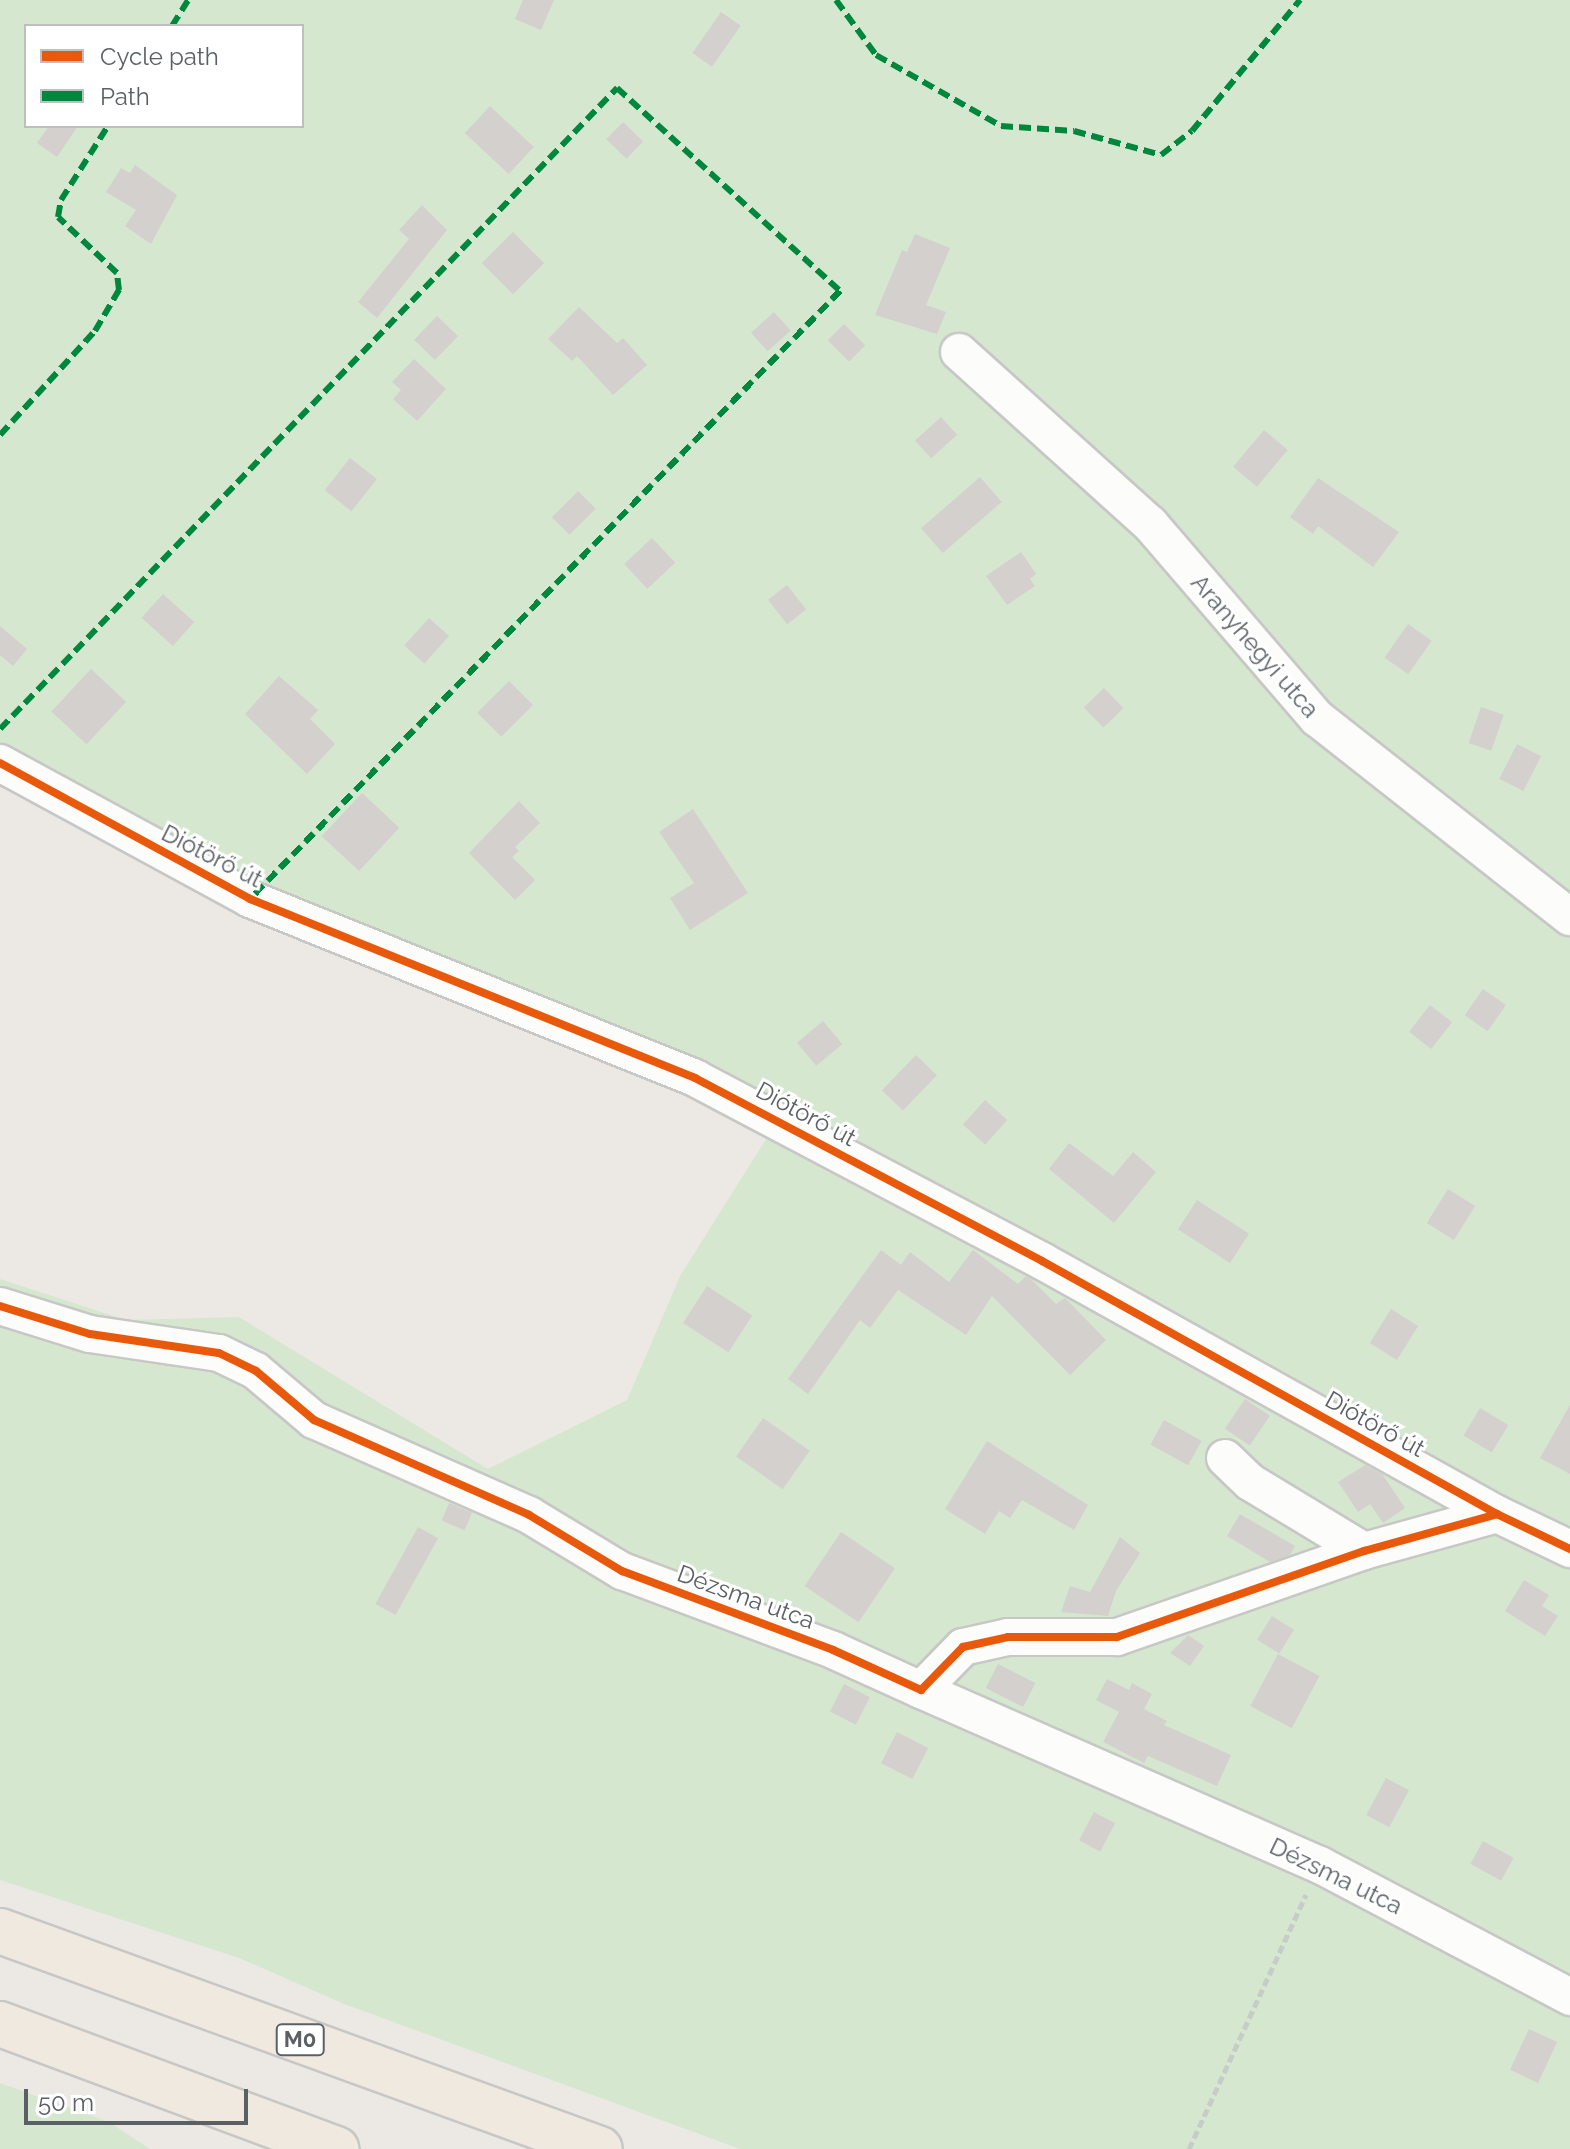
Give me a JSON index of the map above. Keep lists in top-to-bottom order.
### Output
{
  "streets": {
    "highway": ["M0"],
    "street": ["Aranyhegyi utca", "Diótörő út", "Dézsma utca"]
  },
  "legend": ["Cycle path", "Path"],
  "scale_bar": "50 m"
}
